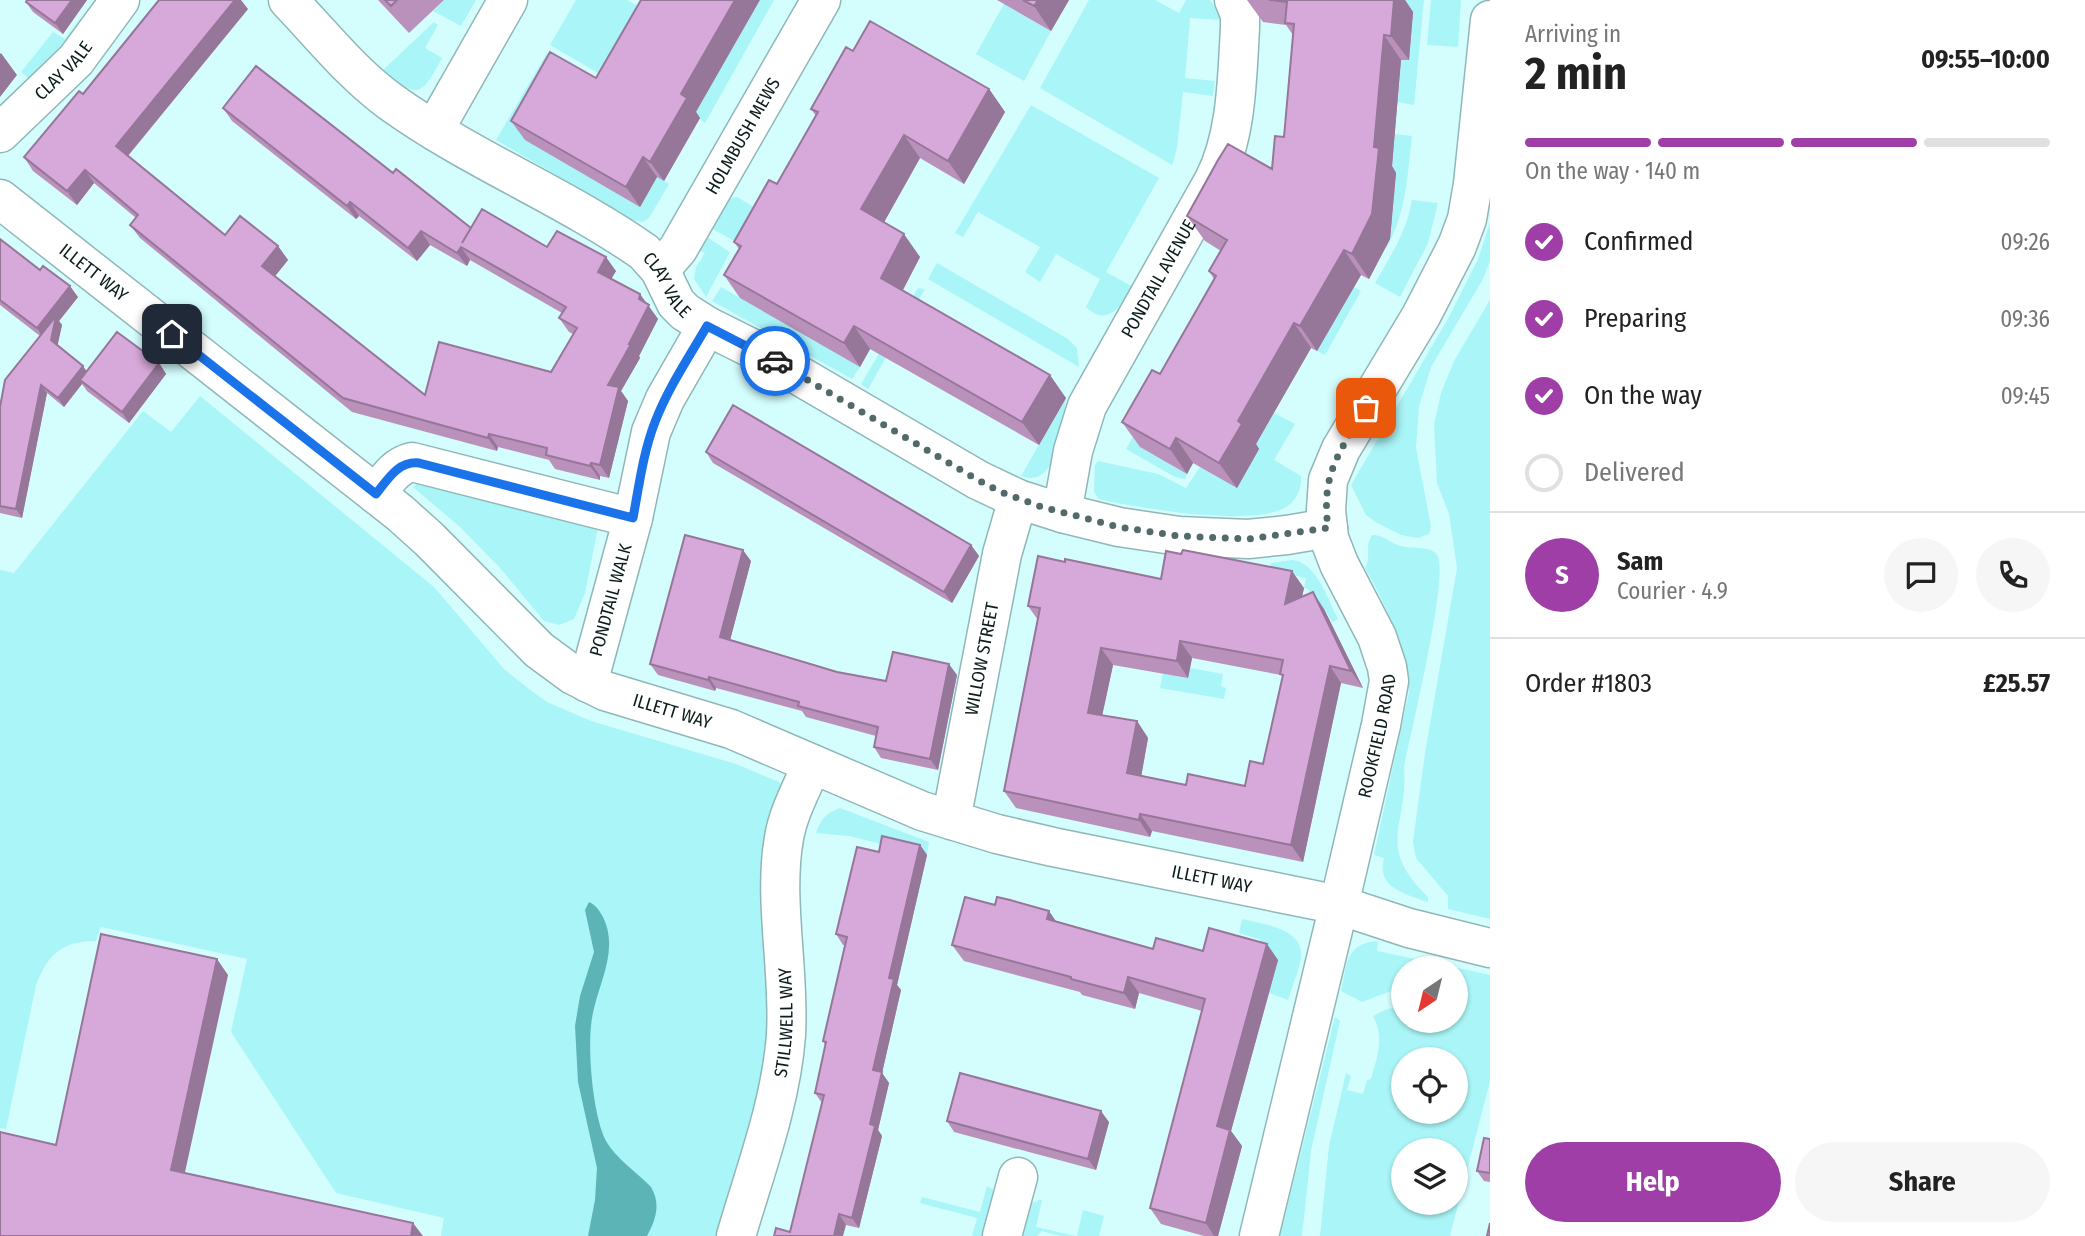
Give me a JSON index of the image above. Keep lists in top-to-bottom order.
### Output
{
  "streets": {
    "street": [
      "CLAY VALE",
      "HOLMBUSH MEWS",
      "ILLETT WAY",
      "PONDTAIL AVENUE",
      "PONDTAIL WALK",
      "WILLOW STREET",
      "ROOKFIELD ROAD",
      "STILLWELL WAY"
    ]
  },
  "crossings": [
    ["CLAY VALE", "HOLMBUSH MEWS"],
    ["CLAY VALE", "PONDTAIL AVENUE"],
    ["CLAY VALE", "PONDTAIL WALK"],
    ["CLAY VALE", "WILLOW STREET"],
    ["CLAY VALE", "ROOKFIELD ROAD"],
    ["ILLETT WAY", "PONDTAIL WALK"],
    ["ILLETT WAY", "WILLOW STREET"],
    ["ILLETT WAY", "ROOKFIELD ROAD"],
    ["ILLETT WAY", "STILLWELL WAY"]
  ],
  "north": "bottom left",
  "page": {
    "heading": ["2 min", "Arriving in", "09:55–10:00"],
    "panel": [
      "Sam",
      "Courier · 4.9",
      "Order #1803",
      "£25.57"
    ],
    "bar": "On the way · 140 m",
    "list": [
      ["Confirmed", "09:26"],
      ["Preparing", "09:36"],
      ["On the way", "09:45"],
      "Delivered"
    ],
    "round": "S",
    "buttons": ["Help", "Share"]
  }
}
